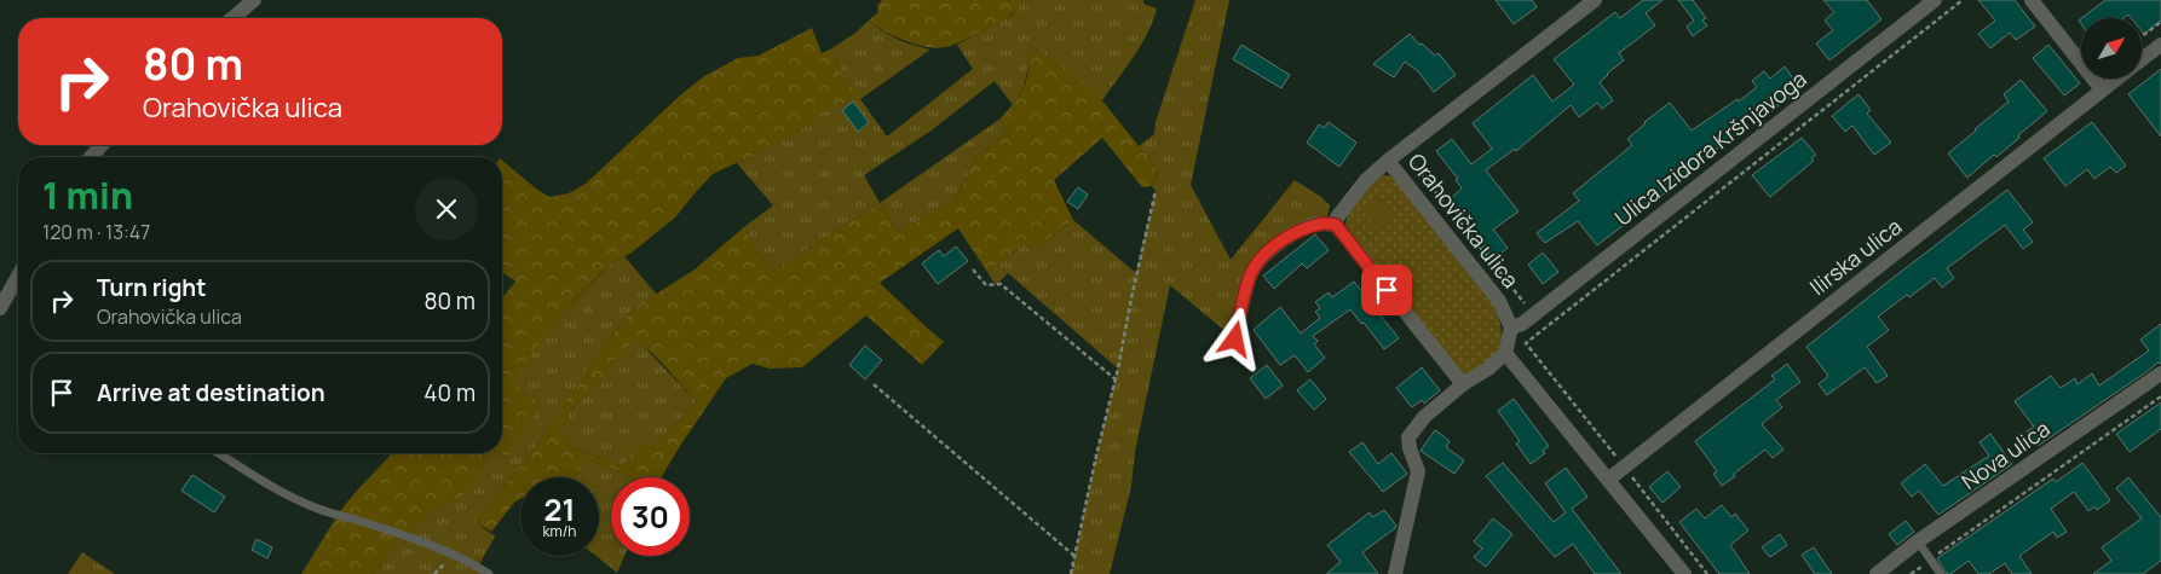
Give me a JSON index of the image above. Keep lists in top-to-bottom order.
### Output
{
  "streets": {
    "street": [
      "Ulica Izidora Kršnjavoga",
      "Orahovička ulica",
      "Ilirska ulica",
      "Nova ulica"
    ]
  },
  "crossings": [
    ["Ulica Izidora Kršnjavoga", "Orahovička ulica"]
  ],
  "north": "top right",
  "page": {
    "turn": ["80 m", "Orahovička ulica"],
    "heading": ["1 min", "120 m · 13:47"],
    "list": [
      {
        "name": "Turn right",
        "note": "Orahovička ulica",
        "value": "80 m"
      },
      {
        "name": "Arrive at destination",
        "value": "40 m"
      }
    ],
    "speed": "21 km/h",
    "limit": "30"
  }
}
